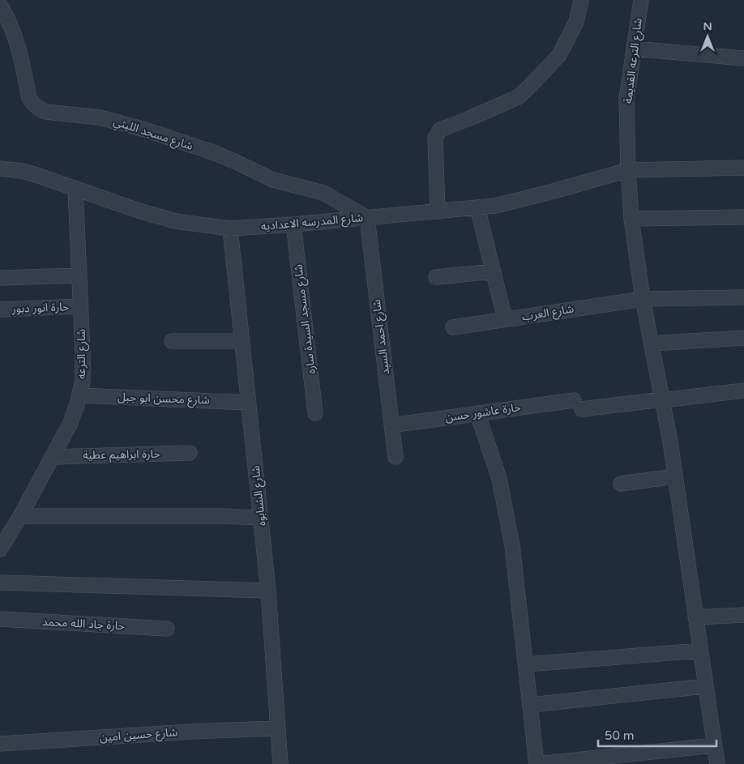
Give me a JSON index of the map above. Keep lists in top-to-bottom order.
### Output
{
  "streets": {
    "street": [
      "شارع الترعه القديمة",
      "شارع مسجد الليثي",
      "شارع المدرسه الاعداديه",
      "حارة انور دبور",
      "شارع العرب",
      "شارع مسجد السيدة ساره",
      "شارع احمد السيد",
      "شارع الترعه",
      "شارع محسن ابو جبل",
      "حارة عاشور حسن",
      "حارة ابراهيم عطية",
      "شارع الشنابوه",
      "حارة جاد الله محمد",
      "شارع حسين امين"
    ]
  },
  "crossings": [
    ["شارع الترعه القديمة", "شارع المدرسه الاعداديه"],
    ["شارع الترعه القديمة", "شارع العرب"],
    ["شارع الترعه القديمة", "حارة عاشور حسن"],
    ["شارع مسجد الليثي", "شارع المدرسه الاعداديه"],
    ["شارع مسجد الليثي", "شارع احمد السيد"],
    ["شارع المدرسه الاعداديه", "شارع مسجد السيدة ساره"],
    ["شارع المدرسه الاعداديه", "شارع احمد السيد"],
    ["شارع المدرسه الاعداديه", "شارع الترعه"],
    ["شارع المدرسه الاعداديه", "شارع الشنابوه"],
    ["حارة انور دبور", "شارع الترعه"],
    ["شارع احمد السيد", "حارة عاشور حسن"],
    ["شارع الترعه", "شارع محسن ابو جبل"],
    ["شارع الترعه", "حارة ابراهيم عطية"],
    ["شارع محسن ابو جبل", "شارع الشنابوه"],
    ["شارع الشنابوه", "شارع حسين امين"]
  ],
  "scale_bar": "50 m",
  "north": "top"
}
